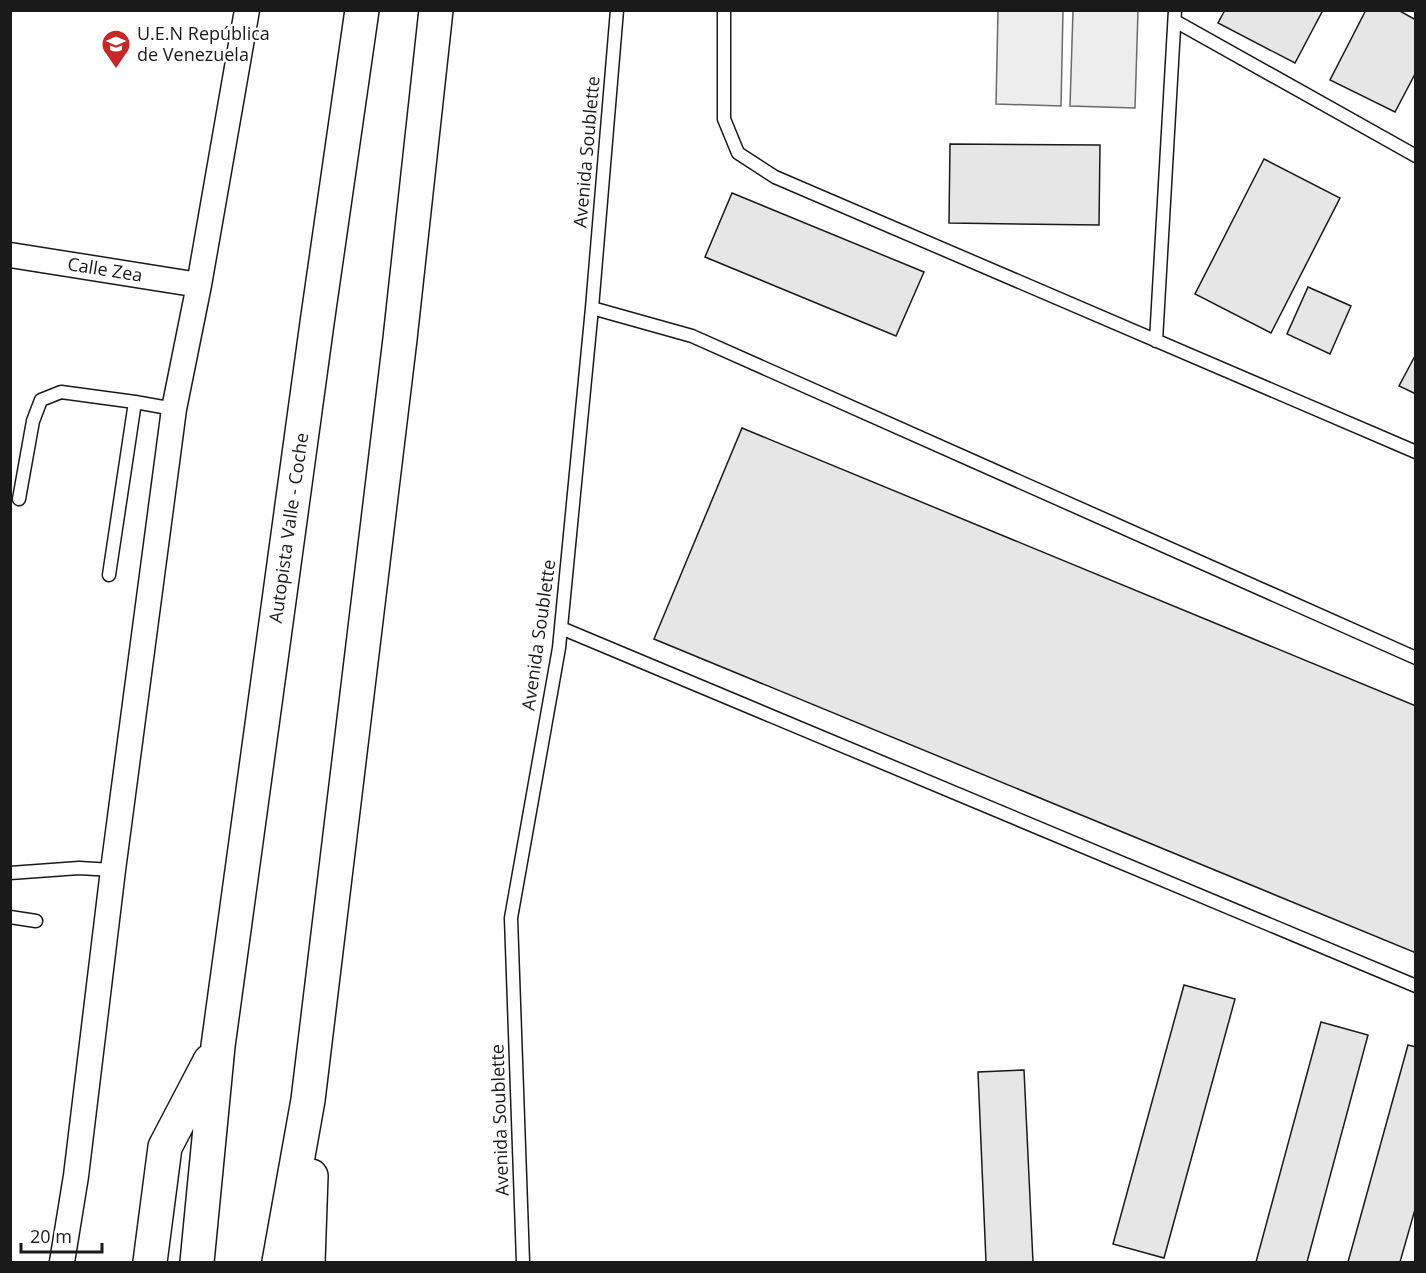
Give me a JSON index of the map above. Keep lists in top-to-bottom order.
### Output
{
  "streets": {
    "highway": ["Autopista Valle - Coche"],
    "street": ["Calle Zea"],
    "lane": ["Avenida Soublette"]
  },
  "places": {
    "school or university": ["U.E.N República de Venezuela"]
  },
  "scale_bar": "20 m"
}
